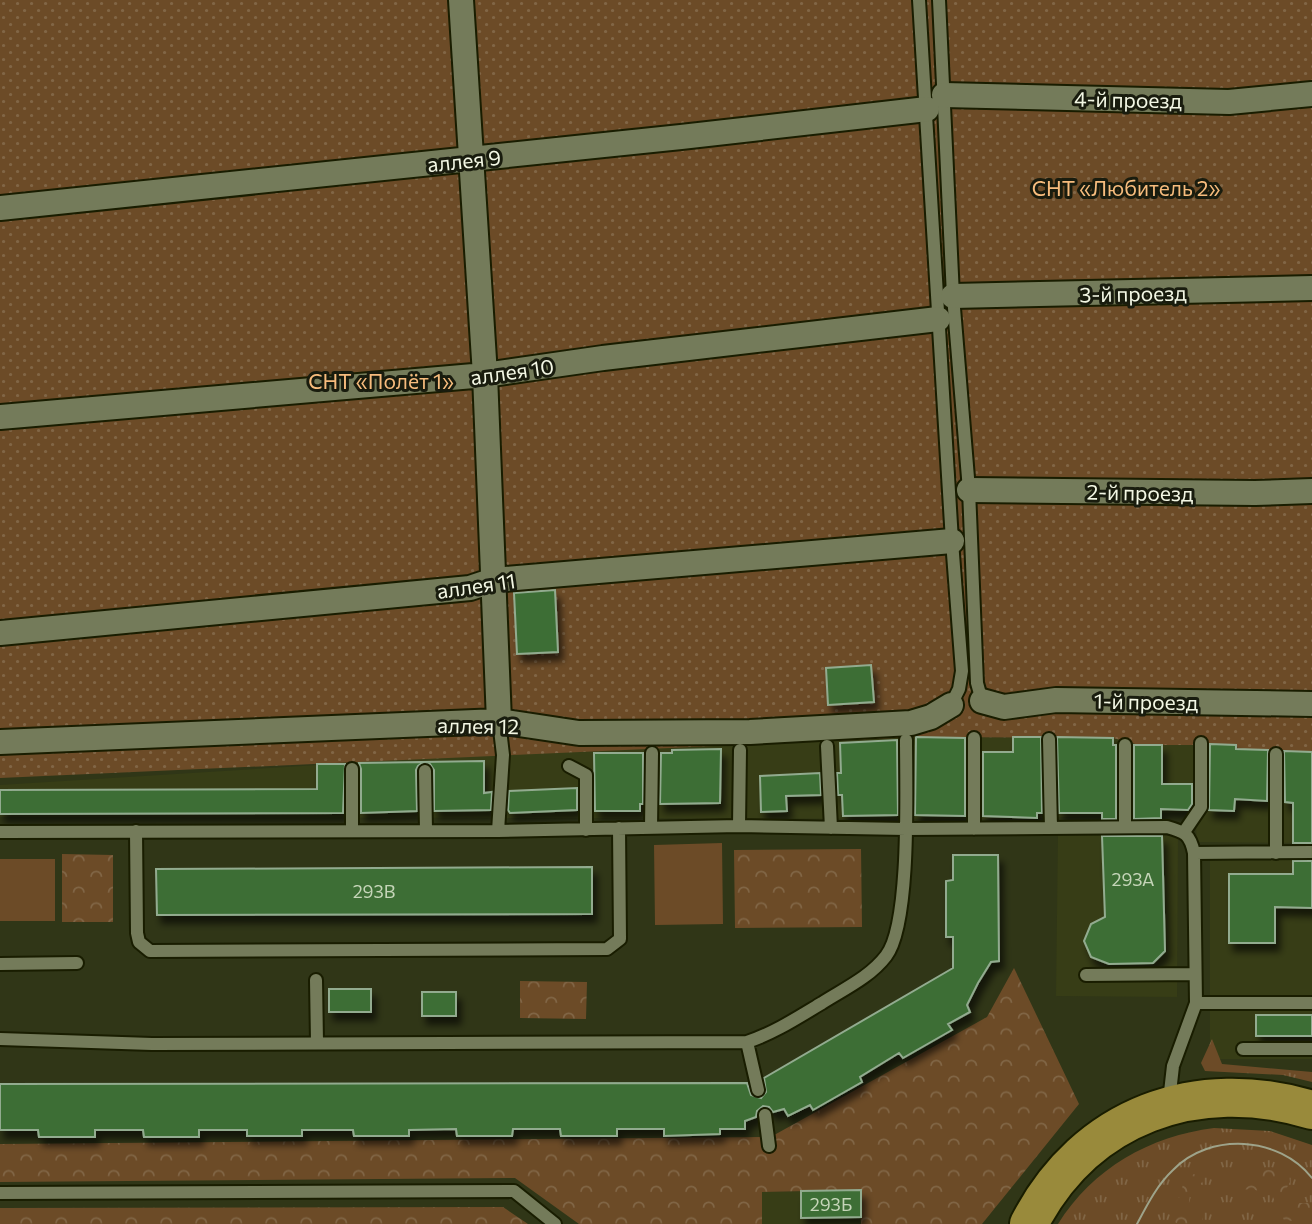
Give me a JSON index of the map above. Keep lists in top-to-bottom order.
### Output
{
  "streets": {
    "street": [
      "4-й проезд",
      "аллея 9",
      "3-й проезд",
      "аллея 10",
      "2-й проезд",
      "аллея 11",
      "1-й проезд",
      "аллея 12"
    ]
  },
  "crossings": [
    ["4-й проезд", "аллея 9"]
  ],
  "parks": ["СНТ «Любитель 2»", "СНТ «Полёт 1»"],
  "house_numbers": ["293А", "293В", "293Б"]
}
